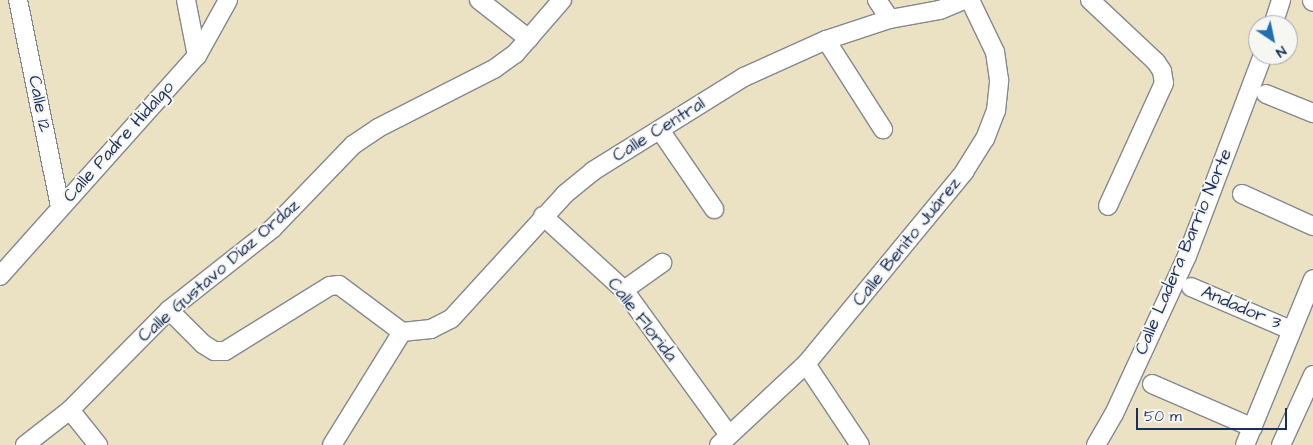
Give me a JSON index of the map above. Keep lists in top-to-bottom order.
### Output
{
  "streets": {
    "street": [
      "Calle 12",
      "Calle Central",
      "Calle Padre Hidalgo",
      "Calle Benito Juárez",
      "Calle Ladera Barrio Norte",
      "Calle Gustavo Díaz Ordaz",
      "Andador 3",
      "Calle Florida"
    ]
  },
  "crossings": [
    ["Calle 12", "Calle Padre Hidalgo"],
    ["Calle Central", "Calle Florida"],
    ["Calle Benito Juárez", "Calle Florida"]
  ],
  "scale_bar": "50 m",
  "north": "bottom right"
}
